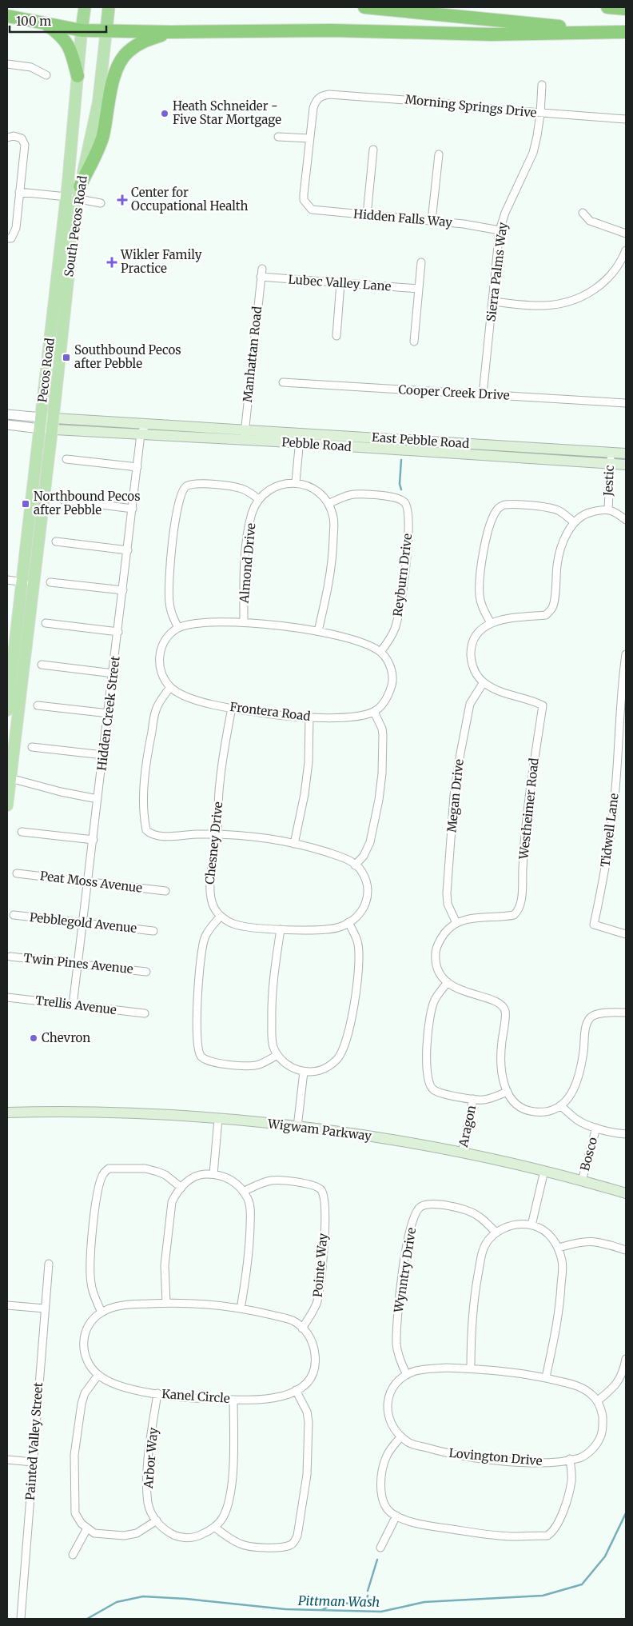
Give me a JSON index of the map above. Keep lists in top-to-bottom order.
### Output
{
  "streets": {
    "main road": [
      "South Pecos Road",
      "Pecos Road",
      "East Pebble Road",
      "Pebble Road",
      "Wigwam Parkway"
    ],
    "street": [
      "Morning Springs Drive",
      "Hidden Falls Way",
      "Sierra Palms Way",
      "Lubec Valley Lane",
      "Manhattan Road",
      "Cooper Creek Drive",
      "Jestic",
      "Almond Drive",
      "Reyburn Drive",
      "Frontera Road",
      "Hidden Creek Street",
      "Megan Drive",
      "Westheimer Road",
      "Tidwell Lane",
      "Chesney Drive",
      "Peat Moss Avenue",
      "Pebblegold Avenue",
      "Twin Pines Avenue",
      "Trellis Avenue",
      "Aragon",
      "Bosco",
      "Pointe Way",
      "Wynntry Drive",
      "Kanel Circle",
      "Painted Valley Street",
      "Lovington Drive",
      "Arbor Way"
    ]
  },
  "crossings": [
    ["Morning Springs Drive", "Hidden Falls Way"],
    ["Morning Springs Drive", "Sierra Palms Way"],
    ["Hidden Falls Way", "Sierra Palms Way"],
    ["South Pecos Road", "Pecos Road"],
    ["South Pecos Road", "East Pebble Road"],
    ["South Pecos Road", "Pebble Road"],
    ["Sierra Palms Way", "Cooper Creek Drive"],
    ["Lubec Valley Lane", "Manhattan Road"],
    ["Manhattan Road", "East Pebble Road"],
    ["Manhattan Road", "Pebble Road"],
    ["Pecos Road", "East Pebble Road"],
    ["Pecos Road", "Pebble Road"],
    ["East Pebble Road", "Pebble Road"],
    ["East Pebble Road", "Jestic"],
    ["East Pebble Road", "Hidden Creek Street"],
    ["Pebble Road", "Jestic"],
    ["Pebble Road", "Hidden Creek Street"],
    ["Frontera Road", "Chesney Drive"],
    ["Hidden Creek Street", "Peat Moss Avenue"],
    ["Hidden Creek Street", "Pebblegold Avenue"],
    ["Hidden Creek Street", "Twin Pines Avenue"],
    ["Hidden Creek Street", "Trellis Avenue"],
    ["Megan Drive", "Westheimer Road"],
    ["Aragon", "Wigwam Parkway"],
    ["Wigwam Parkway", "Bosco"],
    ["Kanel Circle", "Arbor Way"]
  ],
  "water": ["Pittman Wash"],
  "places": {
    "other": ["Heath Schneider - Five Star Mortgage", "Chevron"],
    "health": ["Center for Occupational Health", "Wikler Family Practice"],
    "transit": ["Southbound Pecos after Pebble", "Northbound Pecos after Pebble"]
  },
  "scale_bar": "100 m"
}
